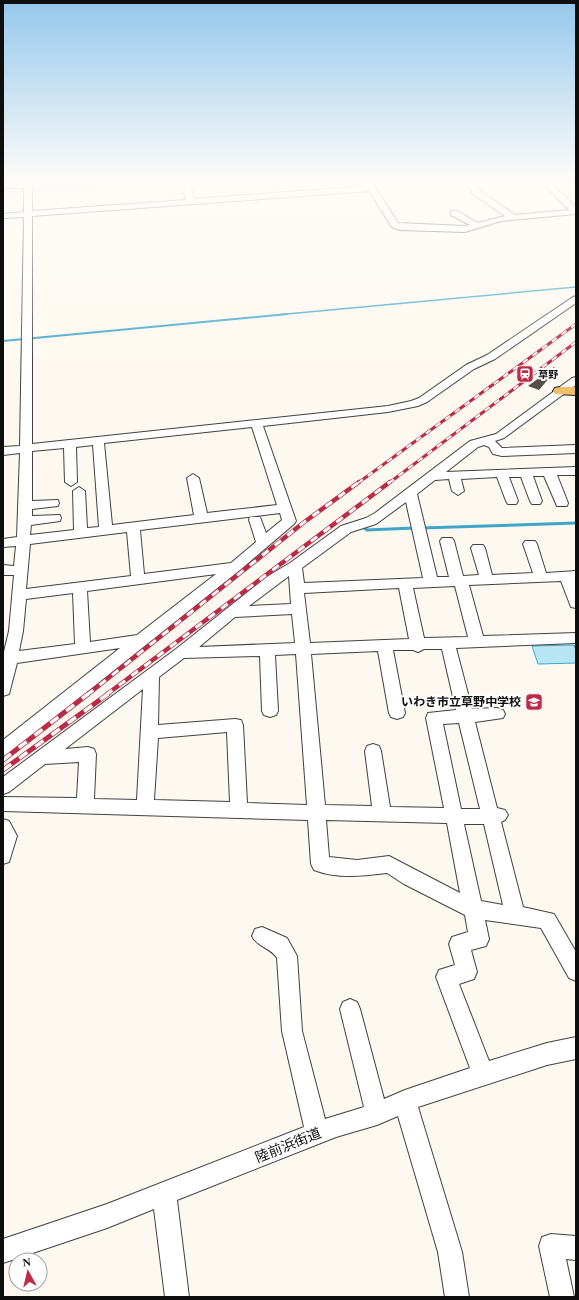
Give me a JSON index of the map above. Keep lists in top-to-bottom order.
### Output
{
  "streets": {
    "street": ["陸前浜街道"]
  },
  "places": {
    "station": ["草野"],
    "school or university": ["いわき市立草野中学校"]
  },
  "north": "top"
}
